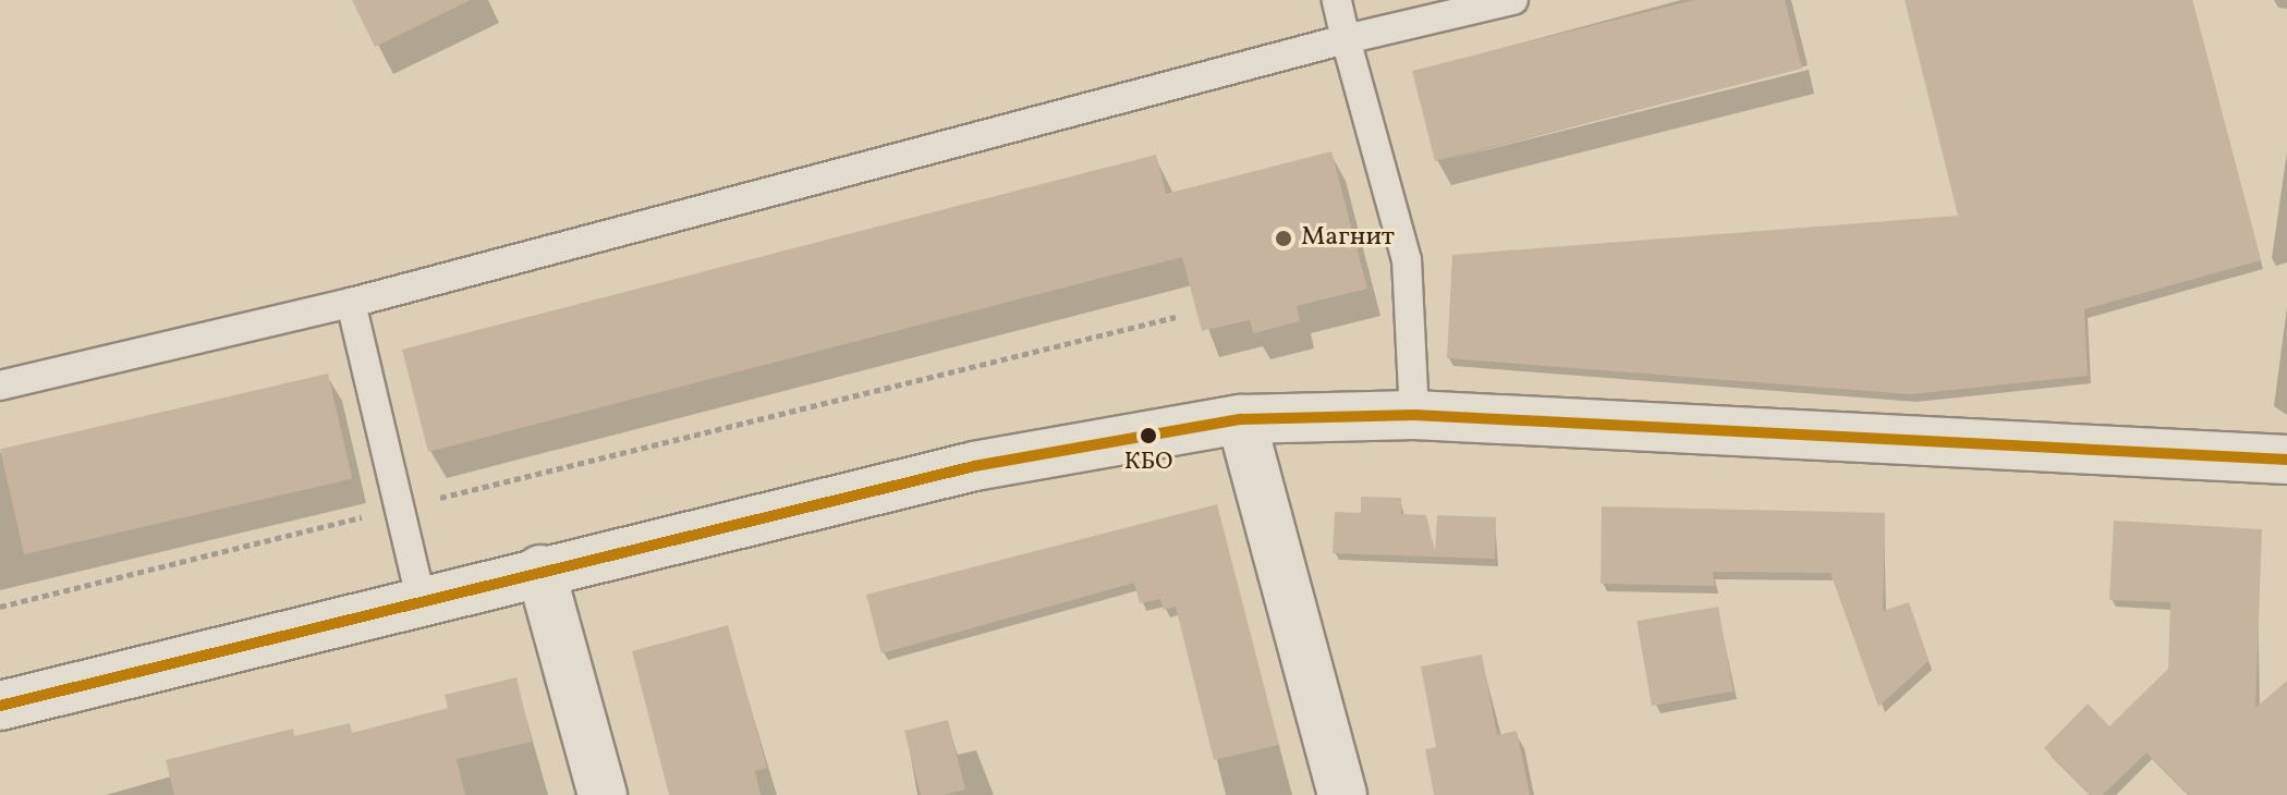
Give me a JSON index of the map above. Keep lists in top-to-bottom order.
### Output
{
  "places": ["Магнит", "КБО"]
}
